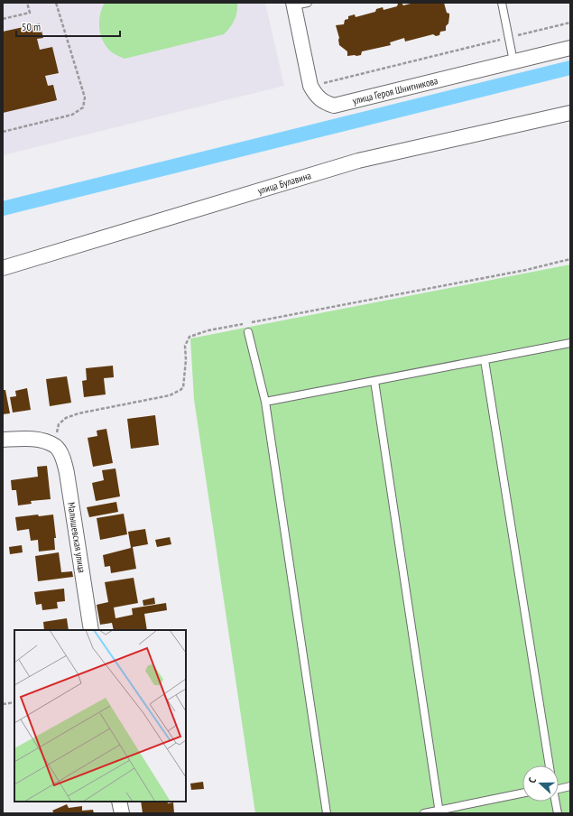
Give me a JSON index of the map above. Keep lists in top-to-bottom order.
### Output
{
  "streets": {
    "street": ["улица Героя Шнитникова", "улица Булавина", "Малышевская улица"]
  },
  "scale_bar": "50 m",
  "north": "left"
}
